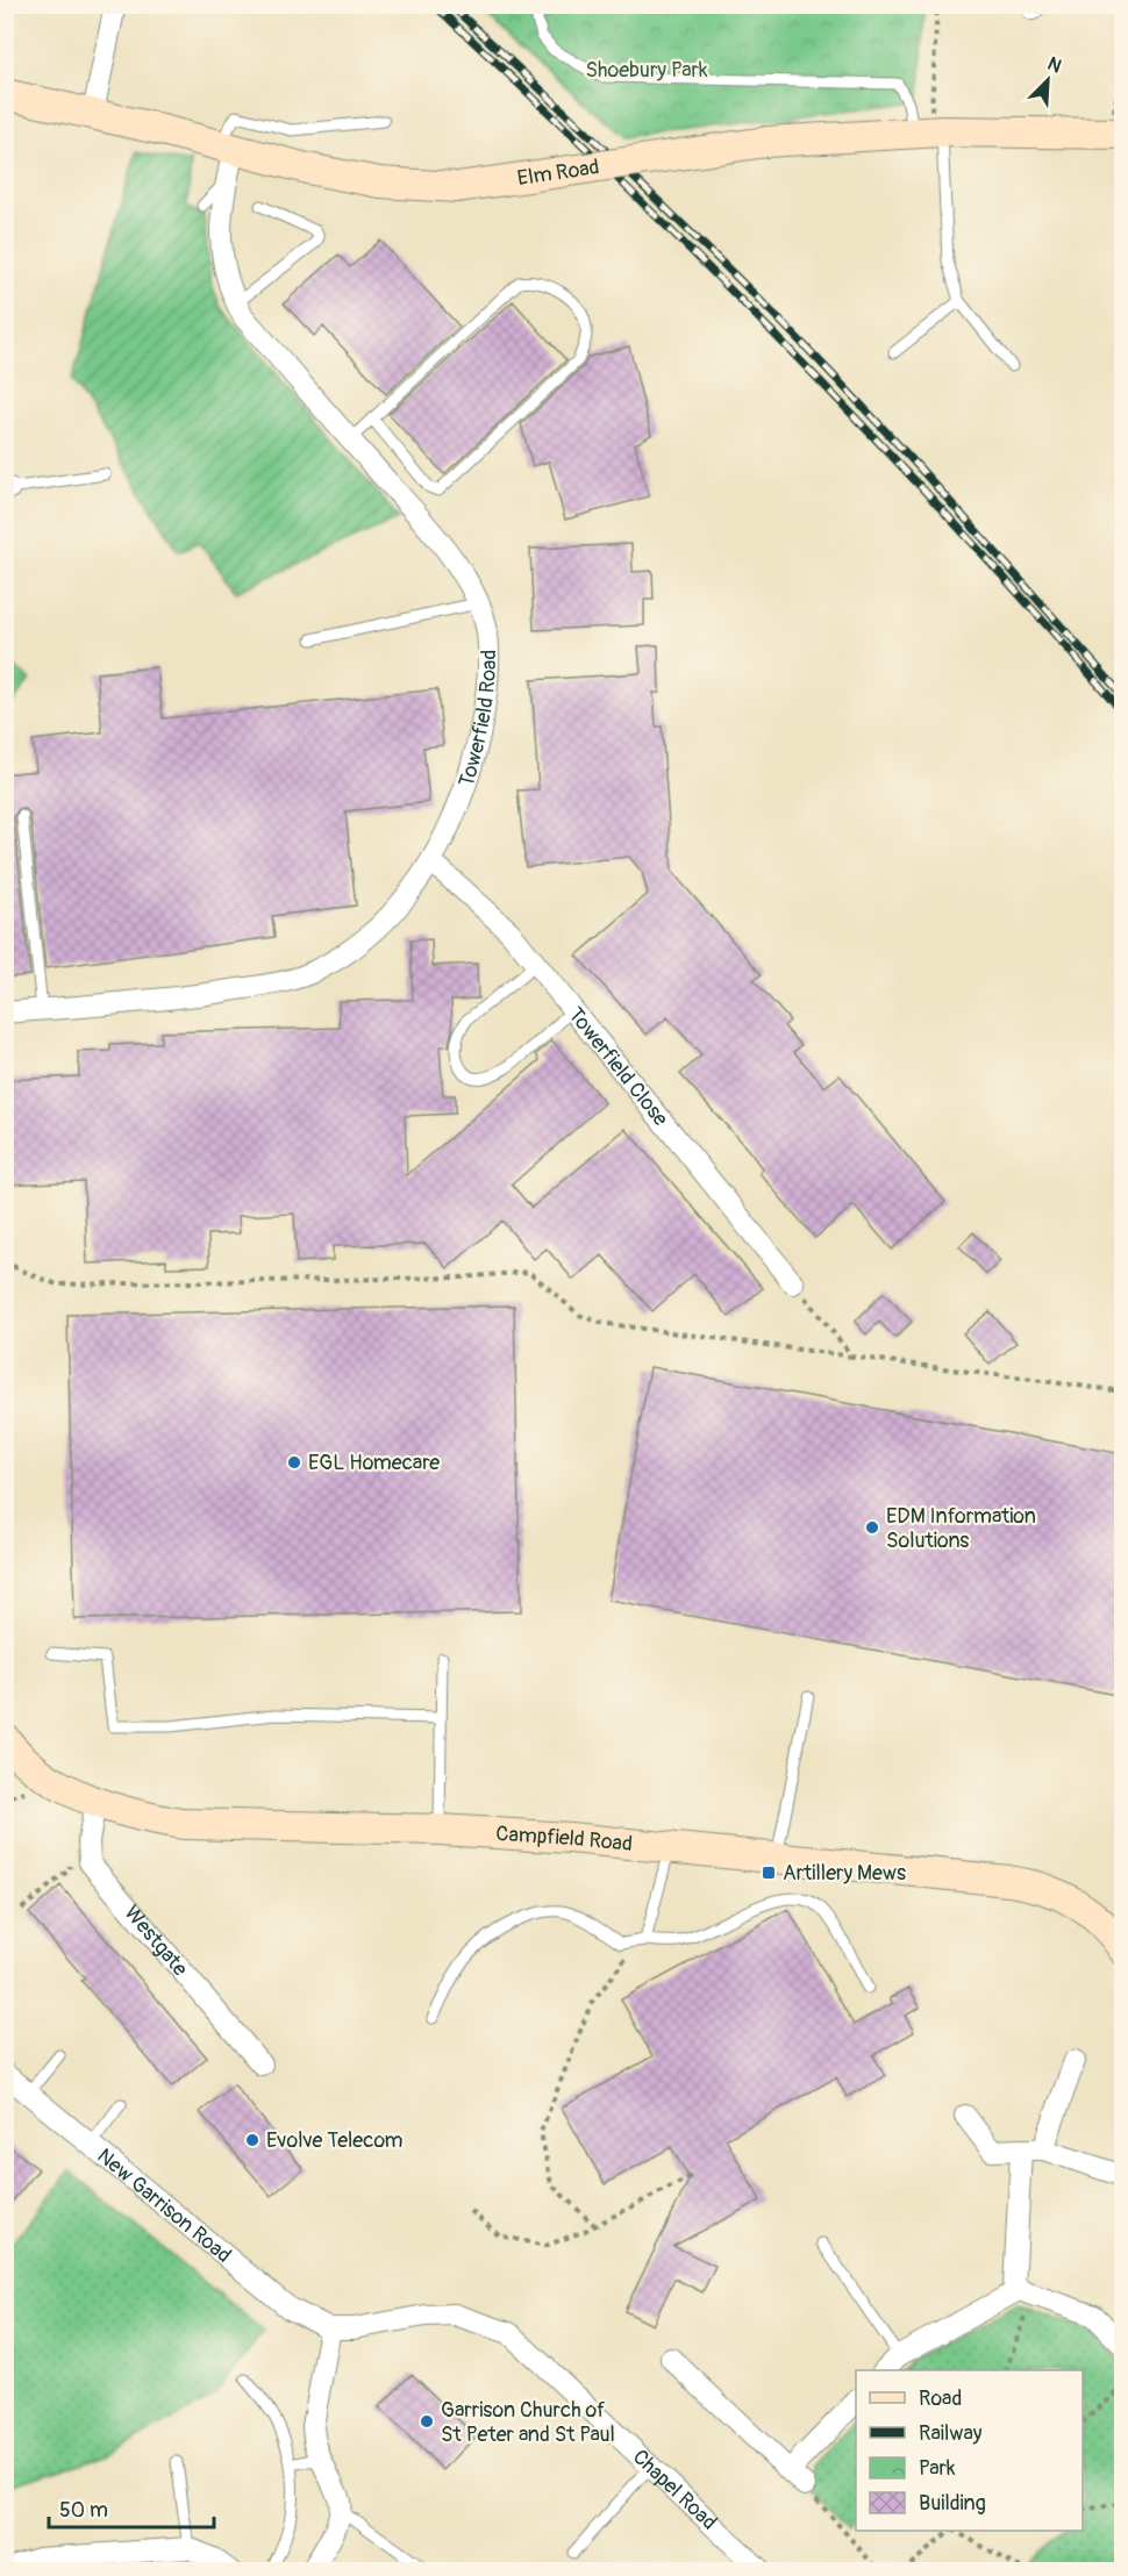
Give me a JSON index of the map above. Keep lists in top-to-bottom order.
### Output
{
  "streets": {
    "street": [
      "Elm Road",
      "Towerfield Road",
      "Towerfield Close",
      "Campfield Road",
      "Westgate",
      "New Garrison Road",
      "Chapel Road"
    ]
  },
  "crossings": [
    ["Elm Road", "Towerfield Road"],
    ["Towerfield Road", "Towerfield Close"],
    ["Campfield Road", "Westgate"],
    ["New Garrison Road", "Chapel Road"]
  ],
  "parks": ["Shoebury Park"],
  "places": {
    "other": [
      "EGL Homecare",
      "EDM Information Solutions",
      "Evolve Telecom",
      "Garrison Church of St Peter and St Paul"
    ],
    "transit": ["Artillery Mews"]
  },
  "legend": [
    "Road",
    "Railway",
    "Park",
    "Building"
  ],
  "scale_bar": "50 m",
  "north": "top right"
}
